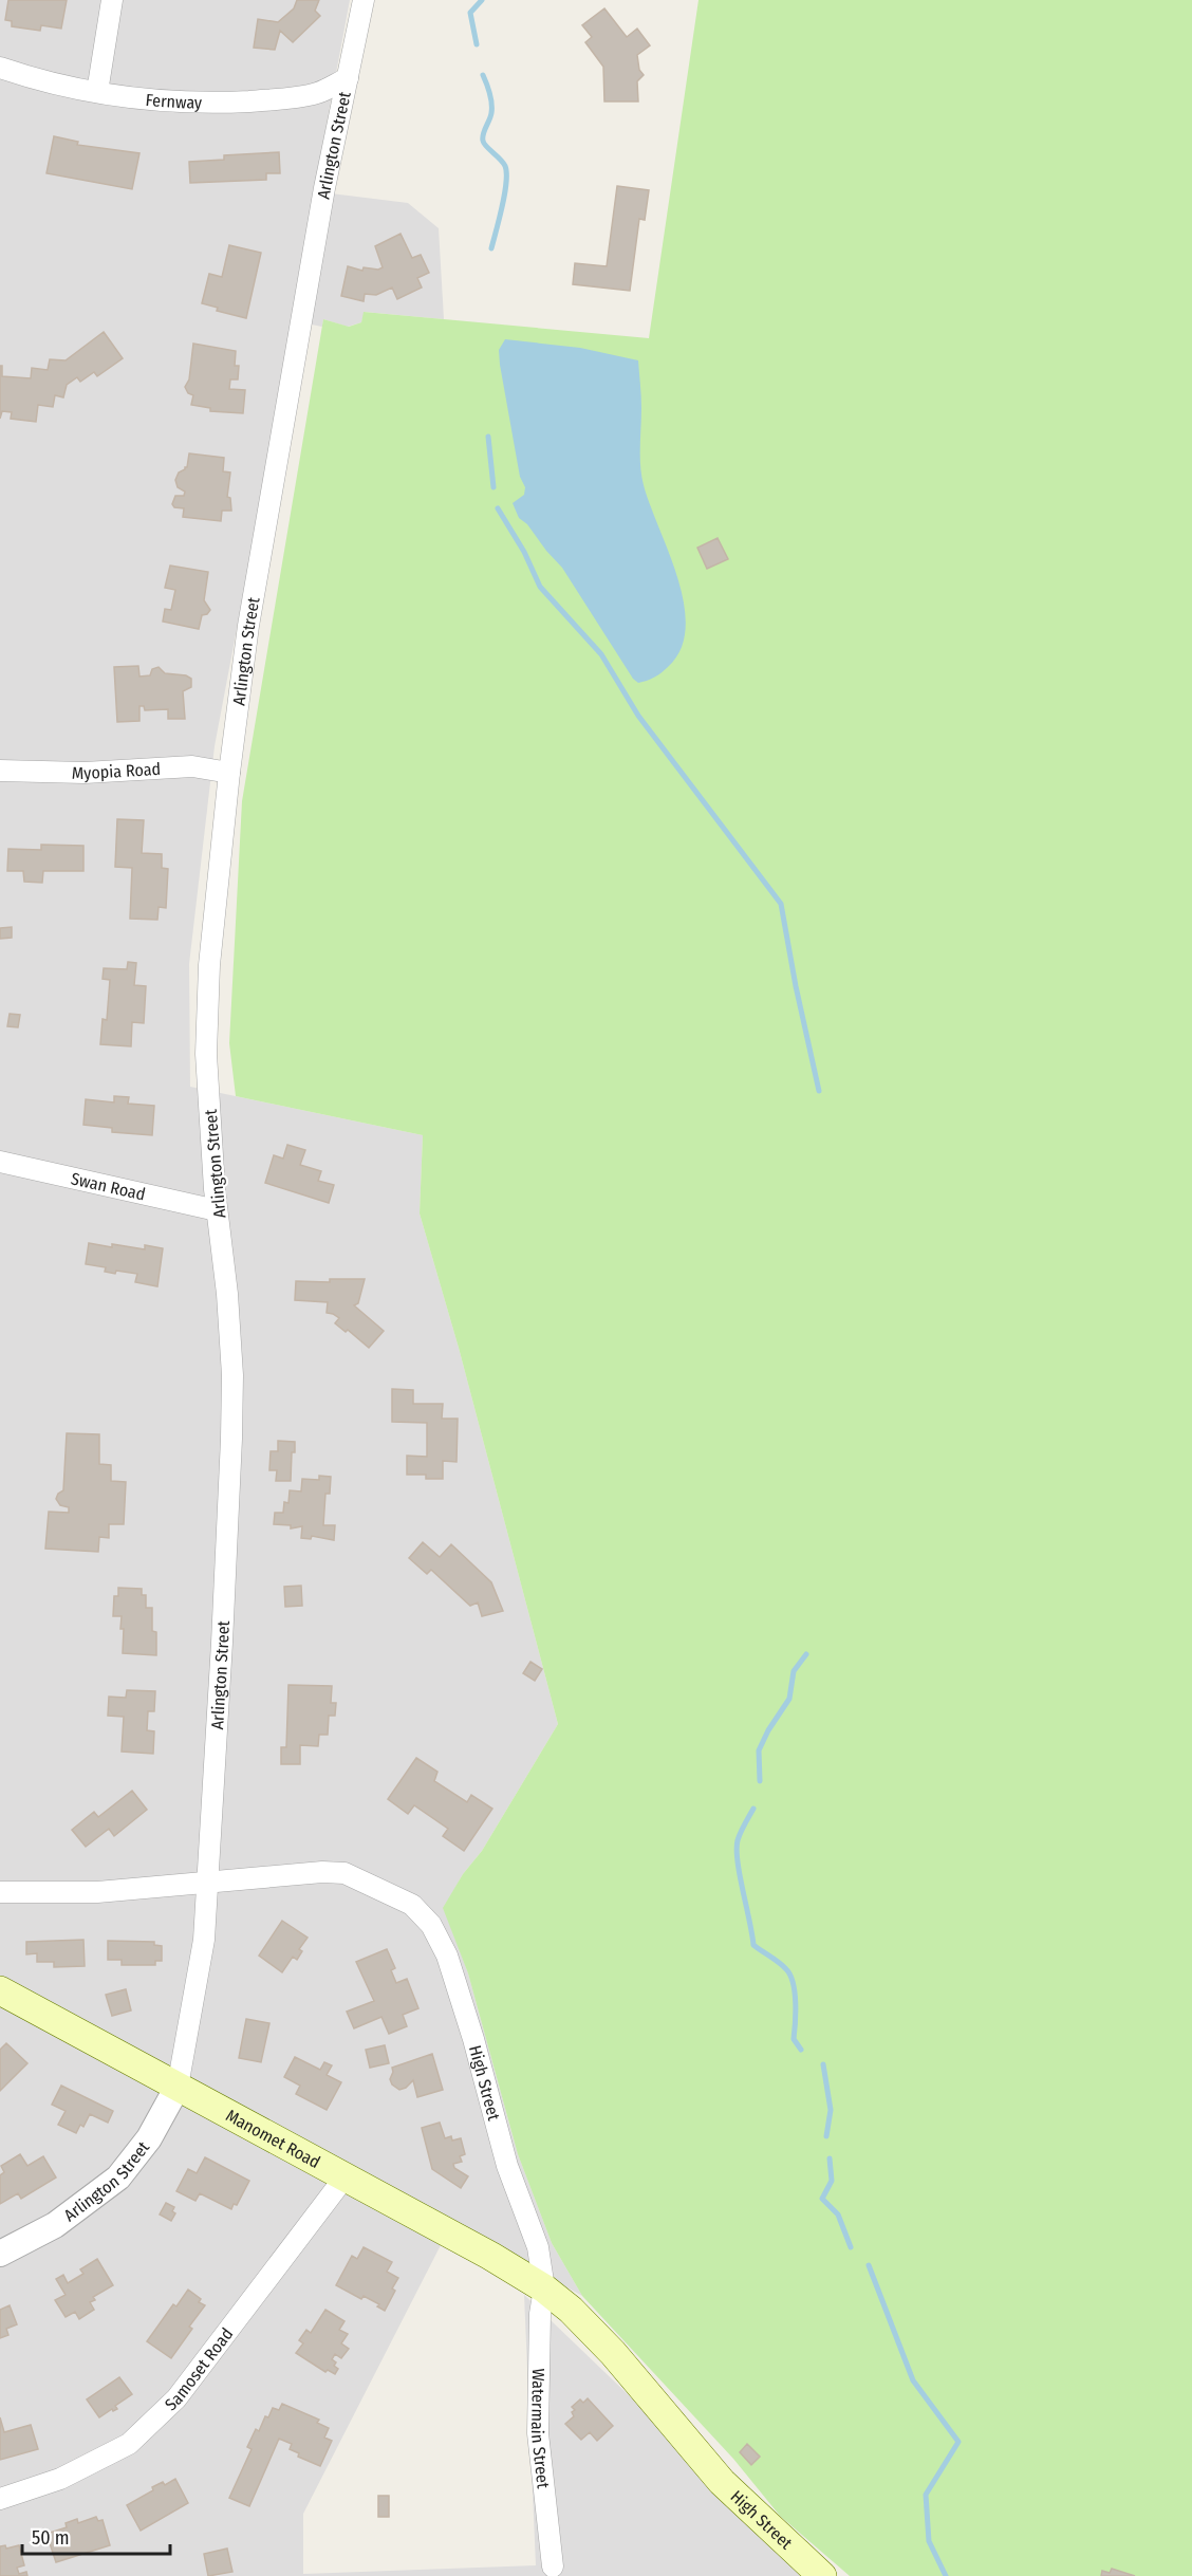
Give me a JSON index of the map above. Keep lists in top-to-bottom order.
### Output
{
  "streets": {
    "main road": ["High Street", "Manomet Road"],
    "street": [
      "Fernway",
      "Arlington Street",
      "Myopia Road",
      "Swan Road",
      "Samoset Road",
      "Watermain Street"
    ]
  },
  "crossings": [
    ["Fernway", "Arlington Street"],
    ["Arlington Street", "Myopia Road"],
    ["Arlington Street", "Swan Road"],
    ["Arlington Street", "High Street"],
    ["Arlington Street", "Manomet Road"],
    ["High Street", "Manomet Road"],
    ["High Street", "Watermain Street"],
    ["Manomet Road", "Samoset Road"],
    ["Manomet Road", "Watermain Street"]
  ],
  "scale_bar": "50 m"
}
